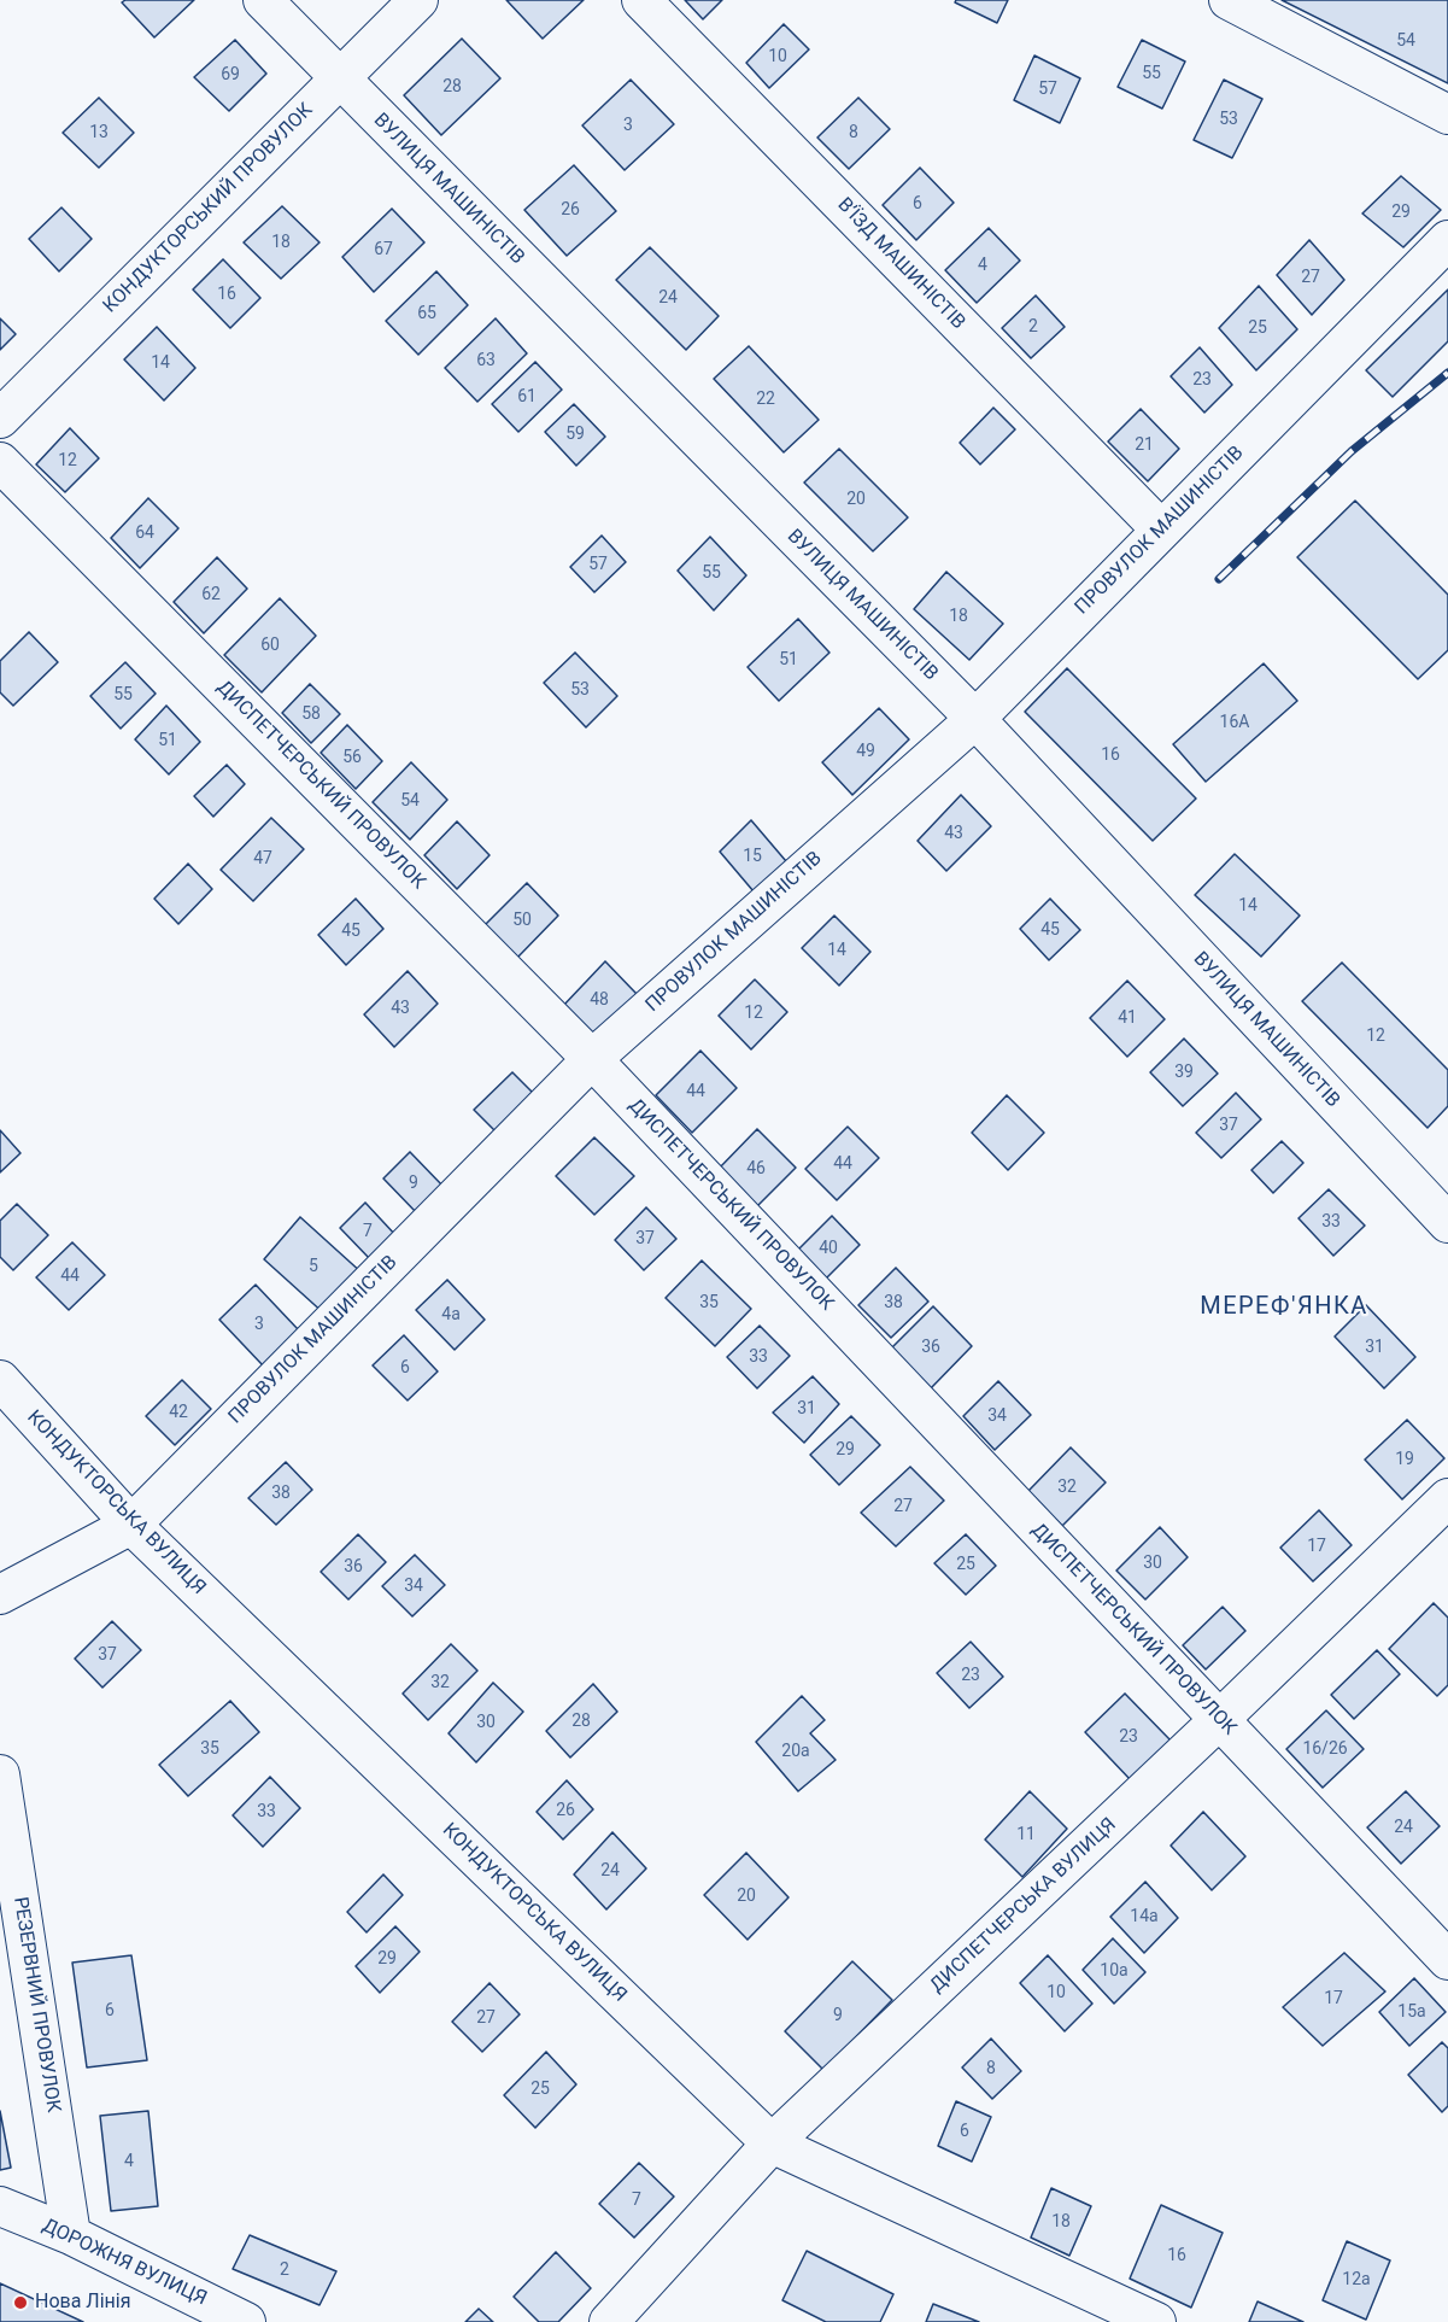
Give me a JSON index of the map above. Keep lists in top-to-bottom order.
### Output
{
  "streets": {
    "street": [
      "ВУЛИЦЯ МАШИНІСТІВ",
      "КОНДУКТОРСЬКИЙ ПРОВУЛОК",
      "В’ЇЗД МАШИНІСТІВ",
      "ПРОВУЛОК МАШИНІСТІВ",
      "ДИСПЕТЧЕРСЬКИЙ ПРОВУЛОК",
      "КОНДУКТОРСЬКА ВУЛИЦЯ",
      "ДИСПЕТЧЕРСЬКА ВУЛИЦЯ",
      "РЕЗЕРВНИЙ ПРОВУЛОК",
      "ДОРОЖНЯ ВУЛИЦЯ"
    ]
  },
  "crossings": [
    ["ВУЛИЦЯ МАШИНІСТІВ", "КОНДУКТОРСЬКИЙ ПРОВУЛОК"],
    ["ВУЛИЦЯ МАШИНІСТІВ", "ПРОВУЛОК МАШИНІСТІВ"],
    ["В’ЇЗД МАШИНІСТІВ", "ПРОВУЛОК МАШИНІСТІВ"],
    ["ПРОВУЛОК МАШИНІСТІВ", "ДИСПЕТЧЕРСЬКИЙ ПРОВУЛОК"],
    ["ПРОВУЛОК МАШИНІСТІВ", "КОНДУКТОРСЬКА ВУЛИЦЯ"],
    ["ДИСПЕТЧЕРСЬКИЙ ПРОВУЛОК", "ДИСПЕТЧЕРСЬКА ВУЛИЦЯ"],
    ["КОНДУКТОРСЬКА ВУЛИЦЯ", "ДИСПЕТЧЕРСЬКА ВУЛИЦЯ"],
    ["РЕЗЕРВНИЙ ПРОВУЛОК", "ДОРОЖНЯ ВУЛИЦЯ"]
  ],
  "districts": ["МЕРЕФ'ЯНКА"],
  "places": ["Нова Лінія"],
  "house_numbers": [
    "54",
    "10",
    "55",
    "69",
    "28",
    "57",
    "53",
    "3",
    "13",
    "8",
    "6",
    "26",
    "29",
    "18",
    "67",
    "4",
    "27",
    "16",
    "24",
    "65",
    "2",
    "25",
    "63",
    "14",
    "23",
    "61",
    "22",
    "59",
    "21",
    "12",
    "20",
    "64",
    "57",
    "55",
    "62",
    "18",
    "60",
    "51",
    "53",
    "55",
    "58",
    "16А",
    "51",
    "49",
    "16",
    "56",
    "54",
    "43",
    "15",
    "47",
    "14",
    "50",
    "45",
    "45",
    "14",
    "48",
    "43",
    "12",
    "41",
    "12",
    "39",
    "44",
    "37",
    "44",
    "46",
    "9",
    "33",
    "7",
    "37",
    "40",
    "5",
    "44",
    "35",
    "38",
    "4а",
    "3",
    "36",
    "31",
    "33",
    "6",
    "31",
    "42",
    "34",
    "29",
    "19",
    "32",
    "38",
    "27",
    "17",
    "30",
    "25",
    "36",
    "34",
    "37",
    "23",
    "32",
    "28",
    "30",
    "23",
    "35",
    "16/26",
    "20а",
    "26",
    "33",
    "24",
    "11",
    "24",
    "20",
    "14а",
    "29",
    "10а",
    "10",
    "17",
    "6",
    "15а",
    "9",
    "27",
    "8",
    "25",
    "6",
    "4",
    "7",
    "18",
    "16",
    "2",
    "12а"
  ]
}
